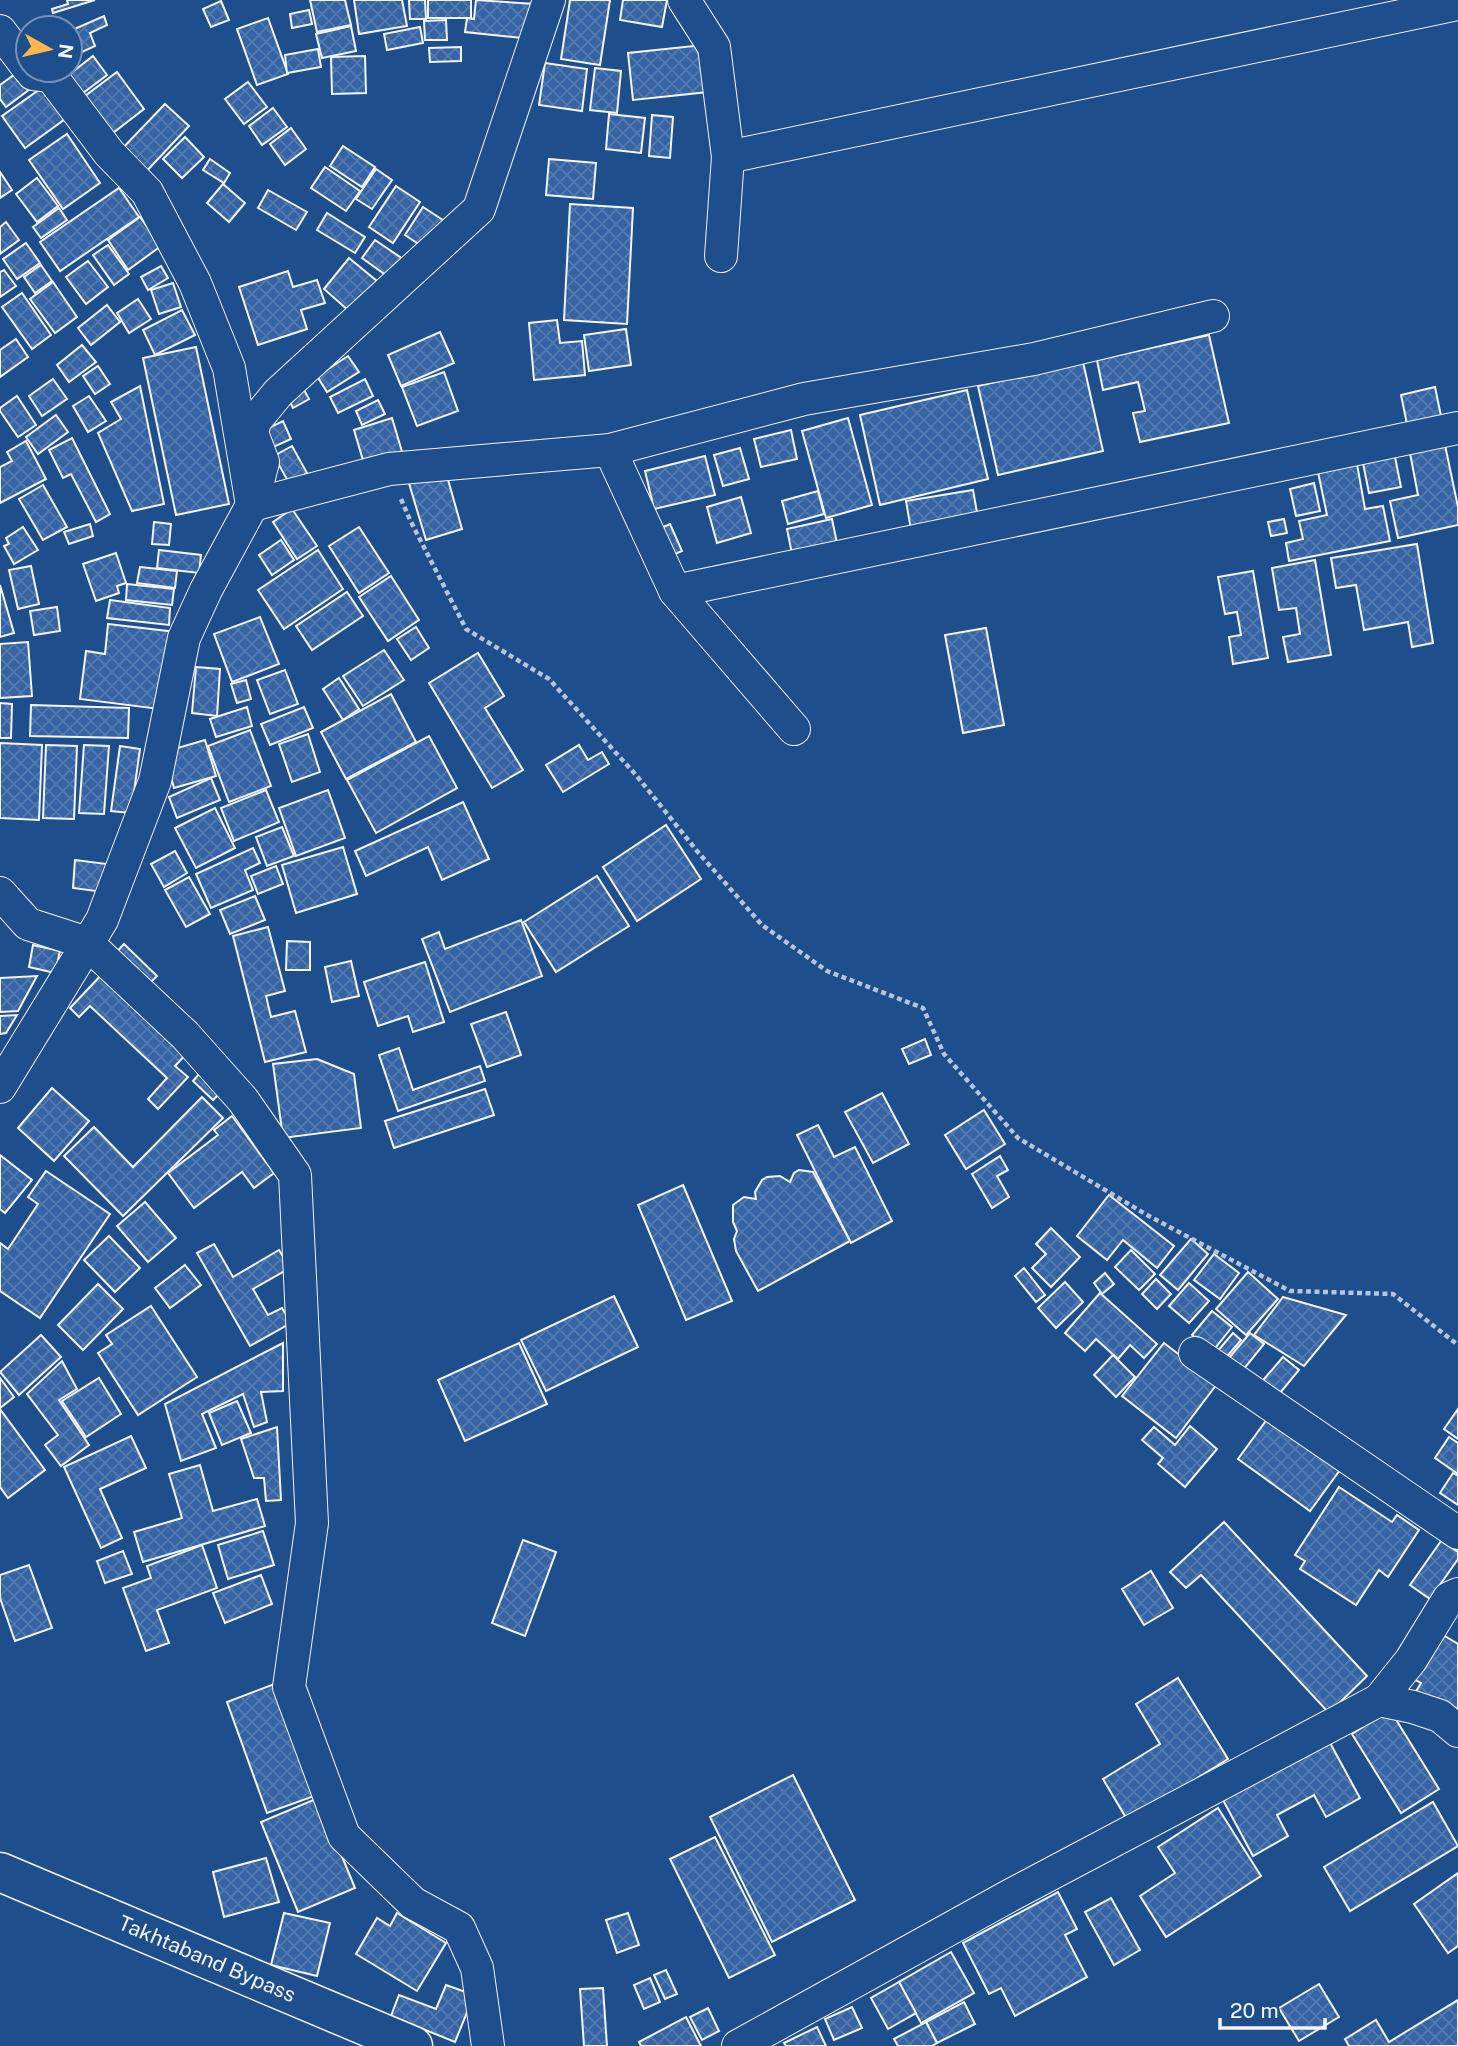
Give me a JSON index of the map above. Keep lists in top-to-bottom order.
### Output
{
  "streets": {
    "main road": ["Takhtaband Bypass"]
  },
  "scale_bar": "20 m",
  "north": "right"
}
